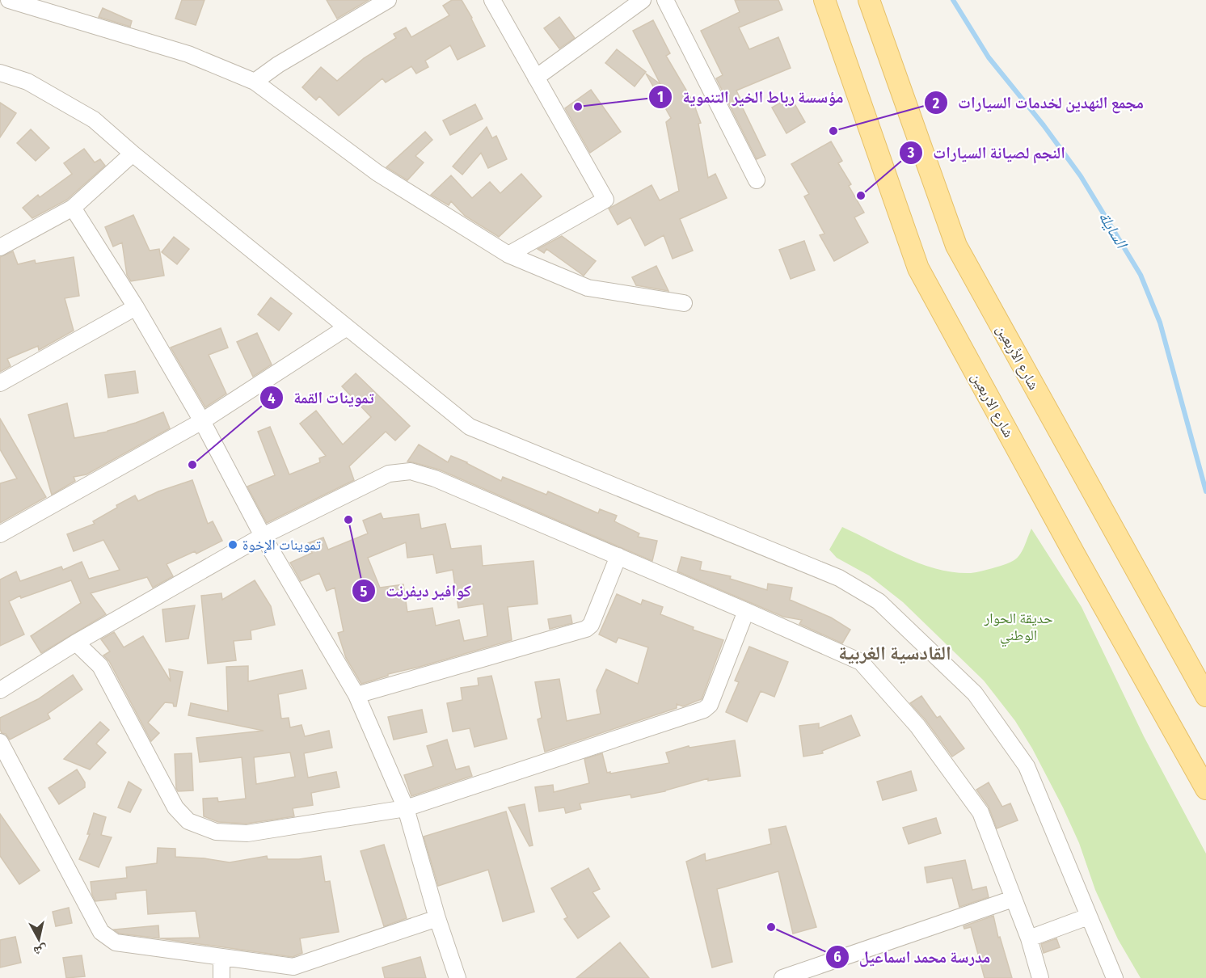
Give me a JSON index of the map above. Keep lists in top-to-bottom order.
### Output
{
  "streets": {
    "main road": ["شارع الأربعين", "شارع الاربعين"]
  },
  "districts": ["القادسية الغربية"],
  "water": ["السايلة"],
  "parks": ["حديقة الحوار الوطني"],
  "places": [
    "مؤسسة رباط الخير التنموية",
    "مجمع النهدين لخدمات السيارات",
    "النجم لصيانة السيارات",
    "تموينات القمة",
    "كوافير ديفرنت",
    "تموينات الإخوة",
    "مدرسة محمد اسماعيل"
  ],
  "north": "bottom"
}
